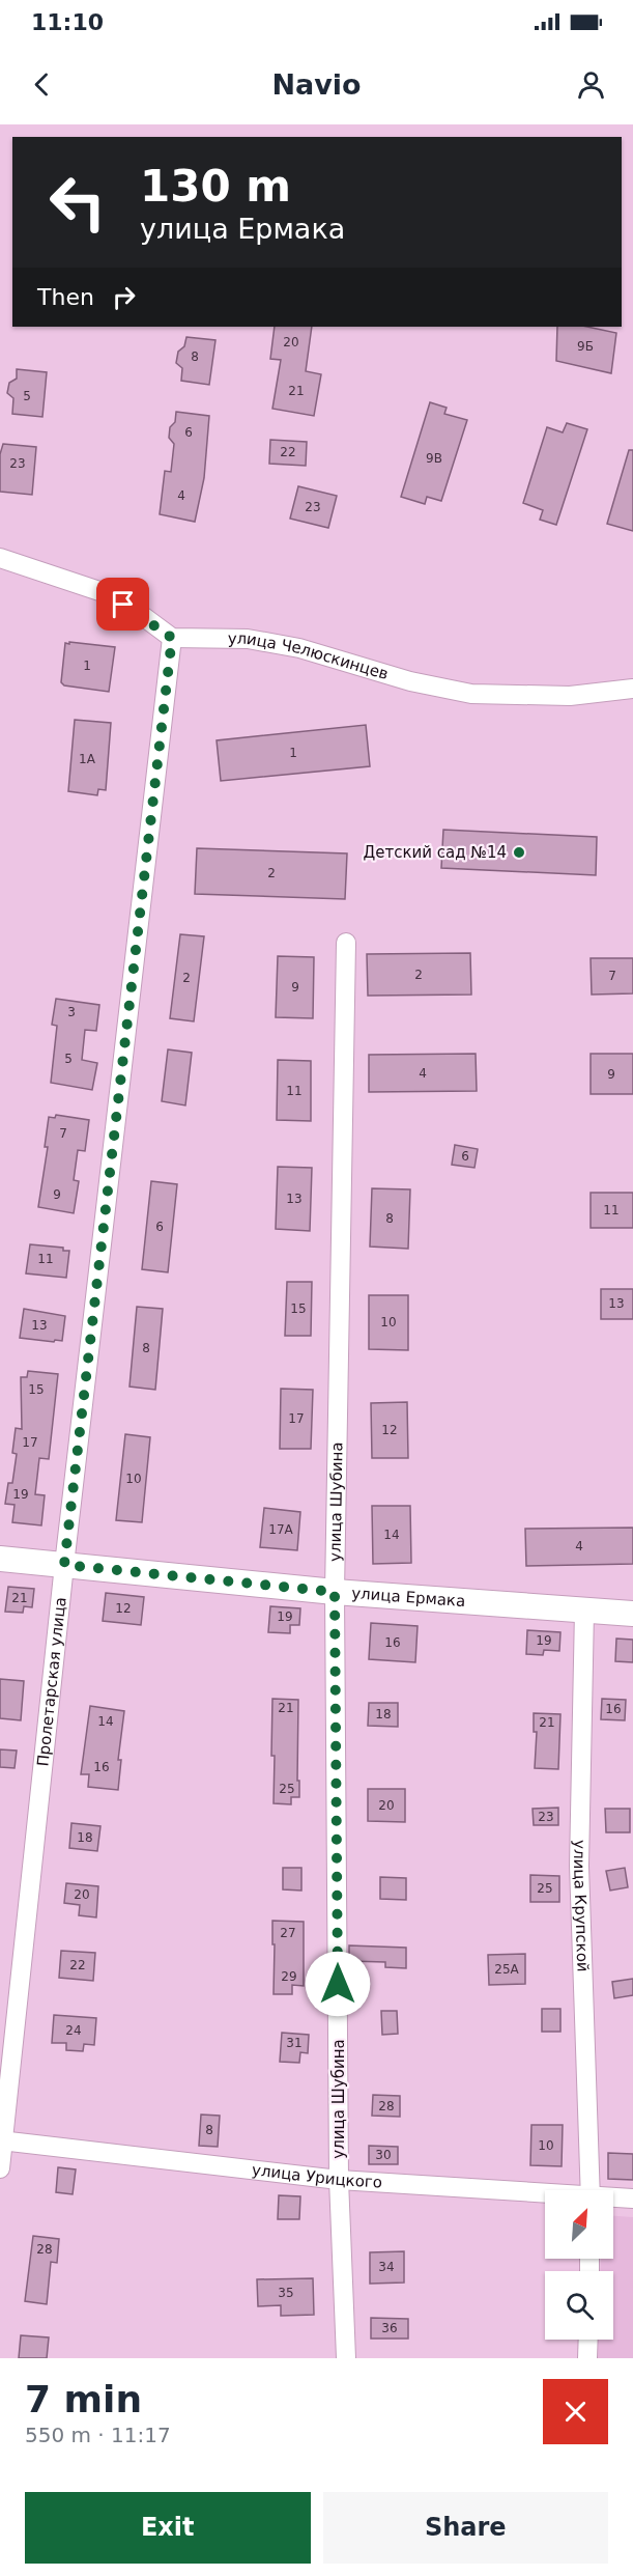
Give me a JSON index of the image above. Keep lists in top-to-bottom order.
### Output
{
  "streets": {
    "street": [
      "улица Челюскинцев",
      "улица Шубина",
      "улица Ермака",
      "Пролетарская улица",
      "улица Крупской",
      "улица Урицкого"
    ]
  },
  "crossings": [
    ["улица Челюскинцев", "Пролетарская улица"],
    ["улица Шубина", "улица Ермака"],
    ["улица Шубина", "улица Урицкого"],
    ["улица Ермака", "Пролетарская улица"],
    ["улица Ермака", "улица Крупской"],
    ["Пролетарская улица", "улица Урицкого"]
  ],
  "places": ["Детский сад №14"],
  "house_numbers": [
    "20",
    "9Б",
    "8",
    "21",
    "5",
    "6",
    "22",
    "9В",
    "23",
    "4",
    "23",
    "1",
    "1",
    "1А",
    "2",
    "2",
    "7",
    "2",
    "9",
    "3",
    "5",
    "4",
    "9",
    "11",
    "7",
    "6",
    "9",
    "13",
    "11",
    "8",
    "6",
    "11",
    "13",
    "15",
    "10",
    "13",
    "8",
    "15",
    "17",
    "12",
    "17",
    "10",
    "19",
    "17А",
    "14",
    "4",
    "21",
    "12",
    "19",
    "19",
    "16",
    "21",
    "16",
    "18",
    "14",
    "21",
    "16",
    "25",
    "20",
    "23",
    "18",
    "25",
    "20",
    "27",
    "22",
    "25А",
    "29",
    "24",
    "31",
    "28",
    "8",
    "10",
    "30",
    "28",
    "34",
    "35",
    "36"
  ],
  "north": "top right",
  "page": {
    "status": "11:10",
    "header": "Navio",
    "turn": ["130 m", "улица Ермака"],
    "then": "Then",
    "heading": ["7 min", "550 m · 11:17"],
    "buttons": ["Exit", "Share"]
  }
}
